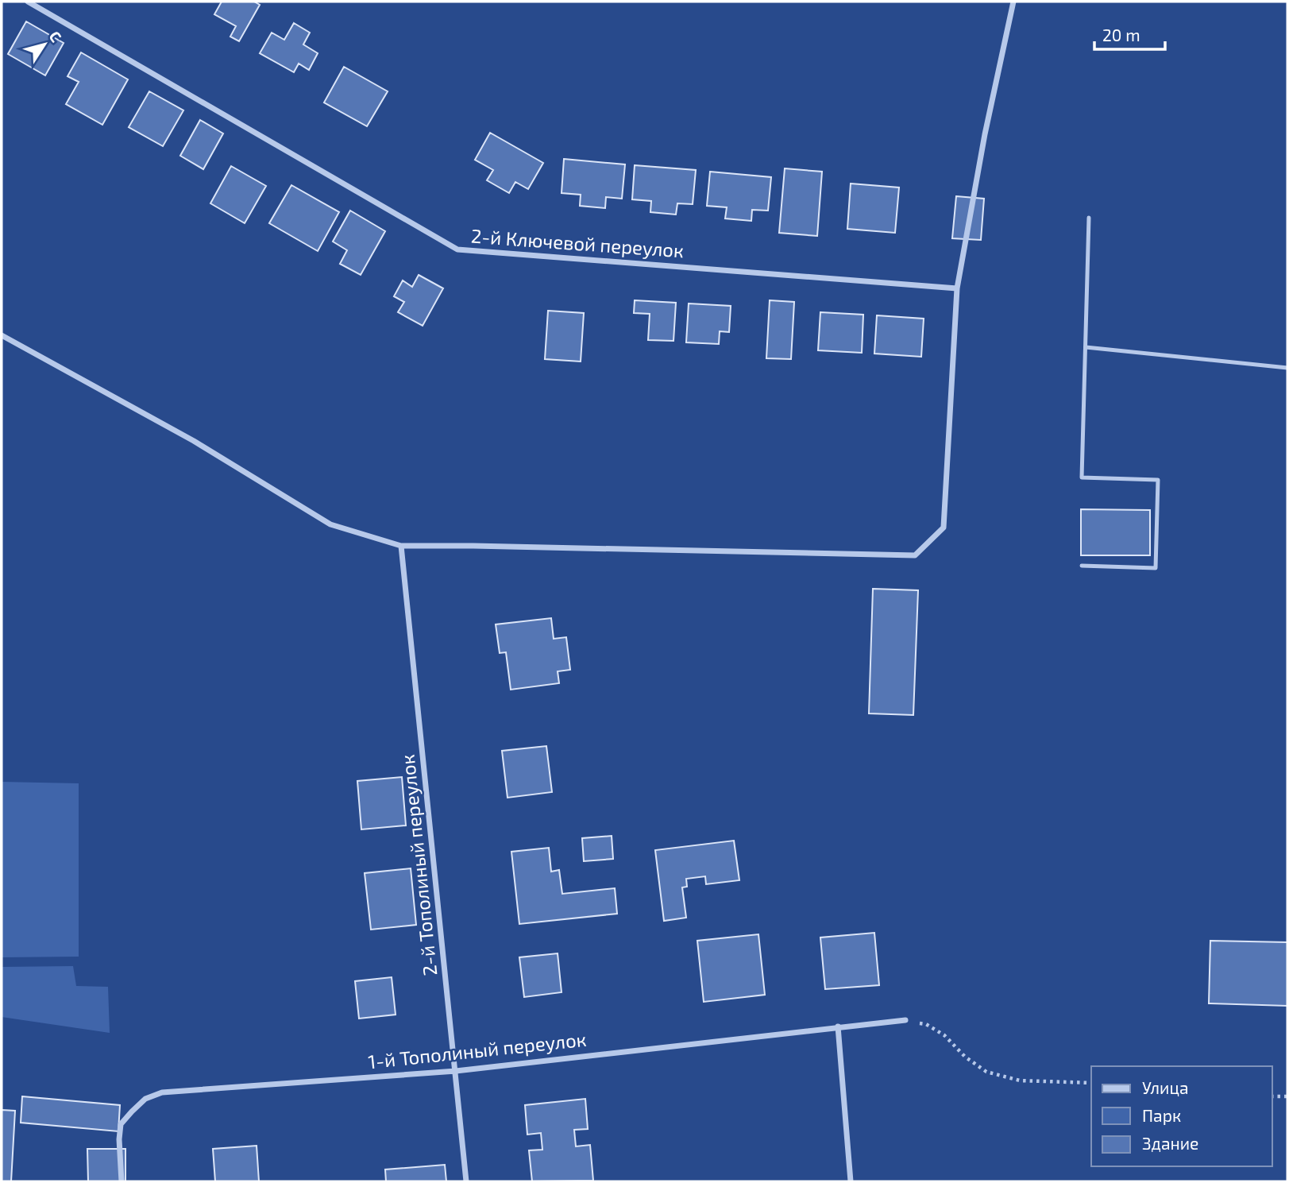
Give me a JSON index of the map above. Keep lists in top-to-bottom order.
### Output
{
  "streets": {
    "street": ["2-й Ключевой переулок", "2-й Тополиный переулок", "1-й Тополиный переулок"]
  },
  "crossings": [
    ["2-й Тополиный переулок", "1-й Тополиный переулок"]
  ],
  "legend": ["Улица", "Парк", "Здание"],
  "scale_bar": "20 m",
  "north": "top right"
}
